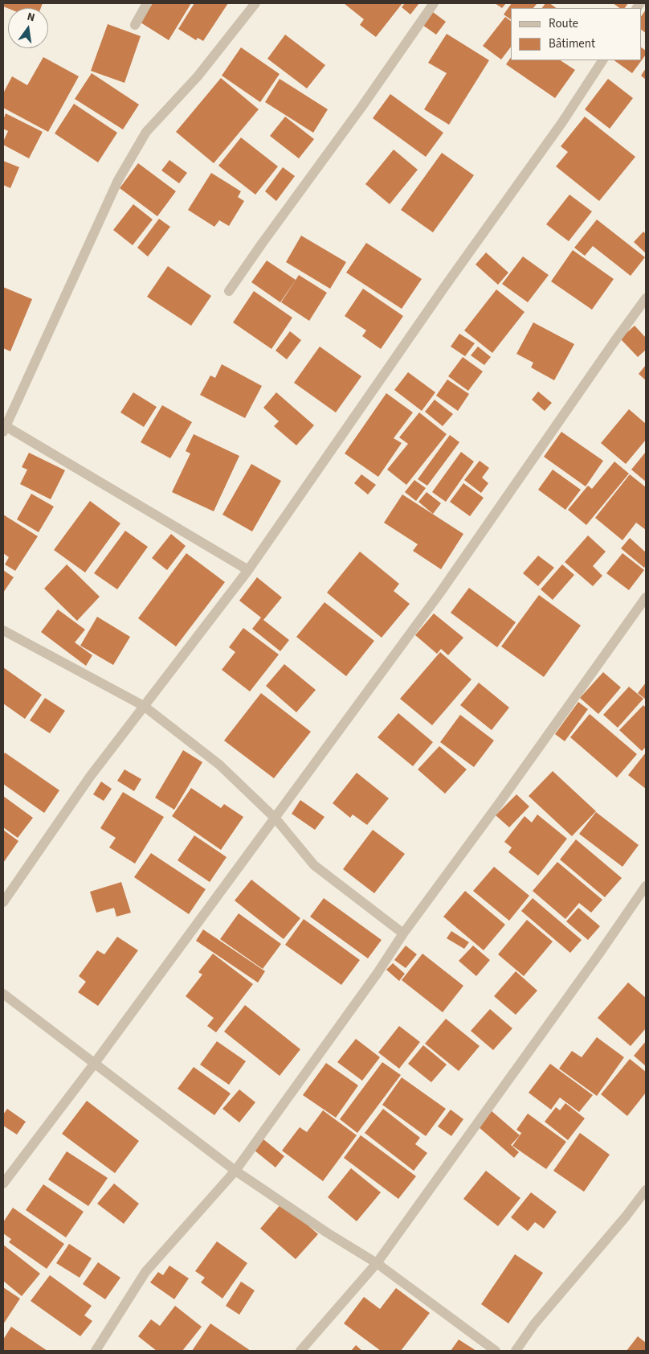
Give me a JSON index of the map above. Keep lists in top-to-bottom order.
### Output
{
  "legend": ["Route", "Bâtiment"],
  "north": "top"
}
